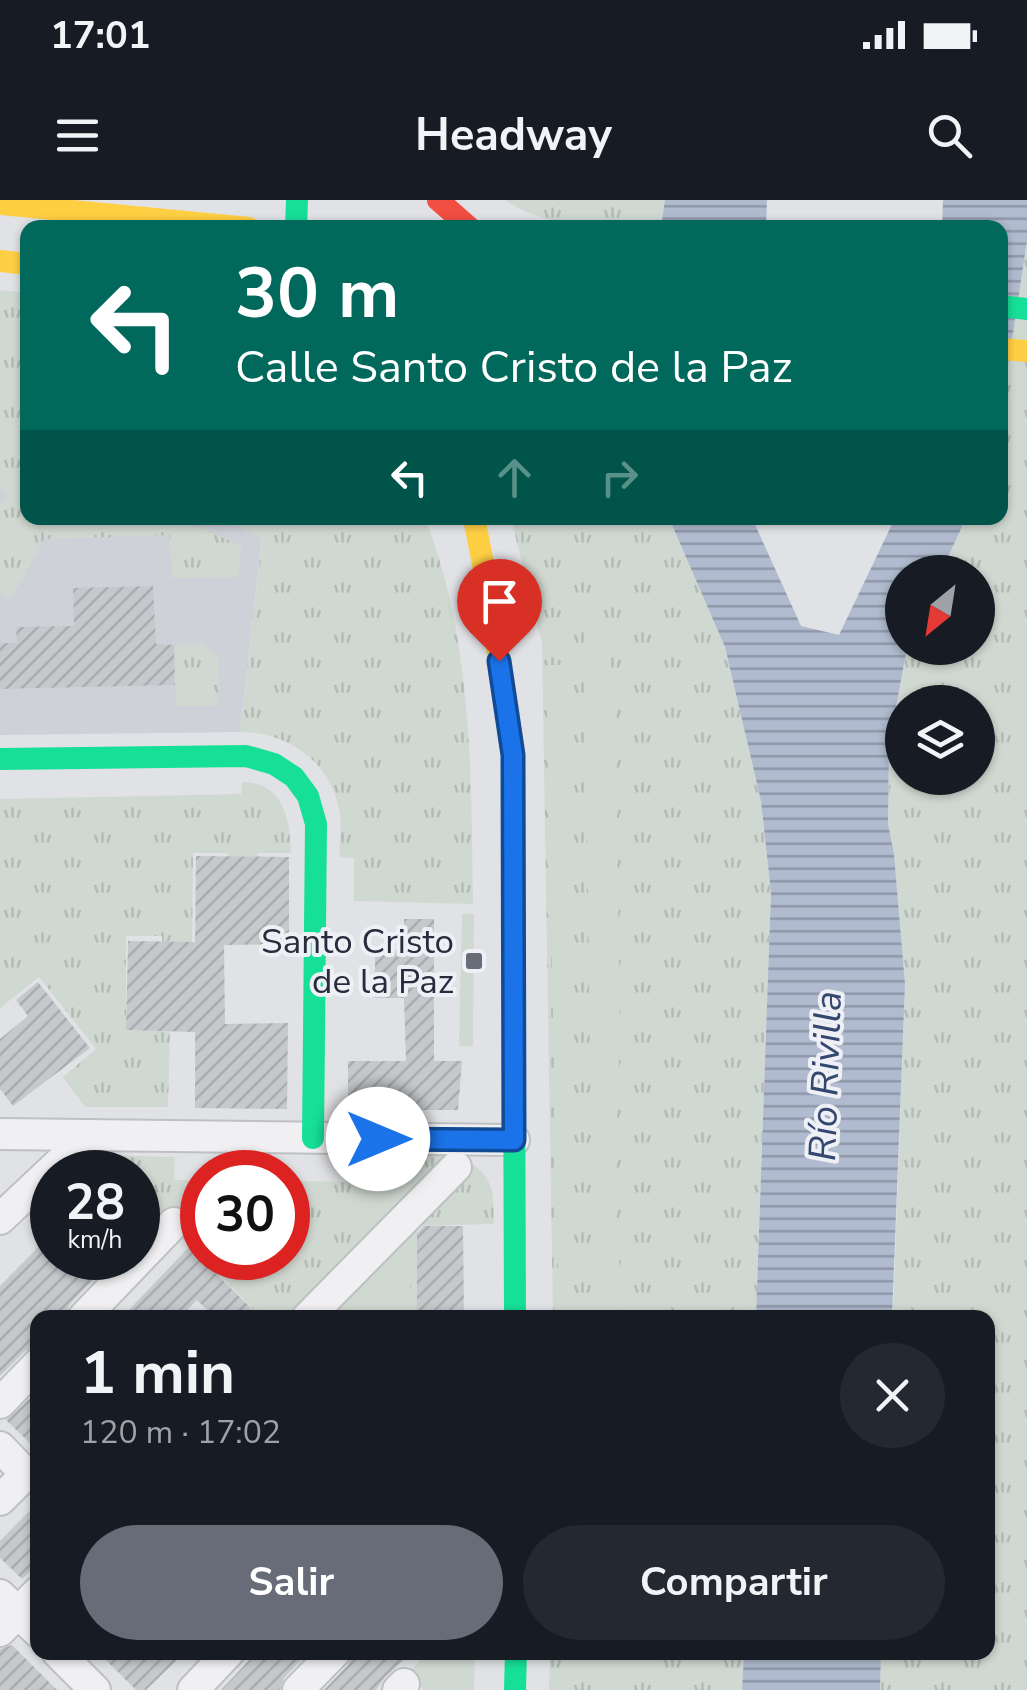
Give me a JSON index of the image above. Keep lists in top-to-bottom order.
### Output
{
  "water": ["Río Rivilla"],
  "places": {
    "transit": ["Santo Cristo de la Paz"]
  },
  "north": "bottom left",
  "page": {
    "status": "17:01",
    "header": "Headway",
    "turn": ["30 m", "Calle Santo Cristo de la Paz"],
    "speed": "28 km/h",
    "limit": "30",
    "heading": ["1 min", "120 m · 17:02"],
    "buttons": ["Salir", "Compartir"]
  }
}
